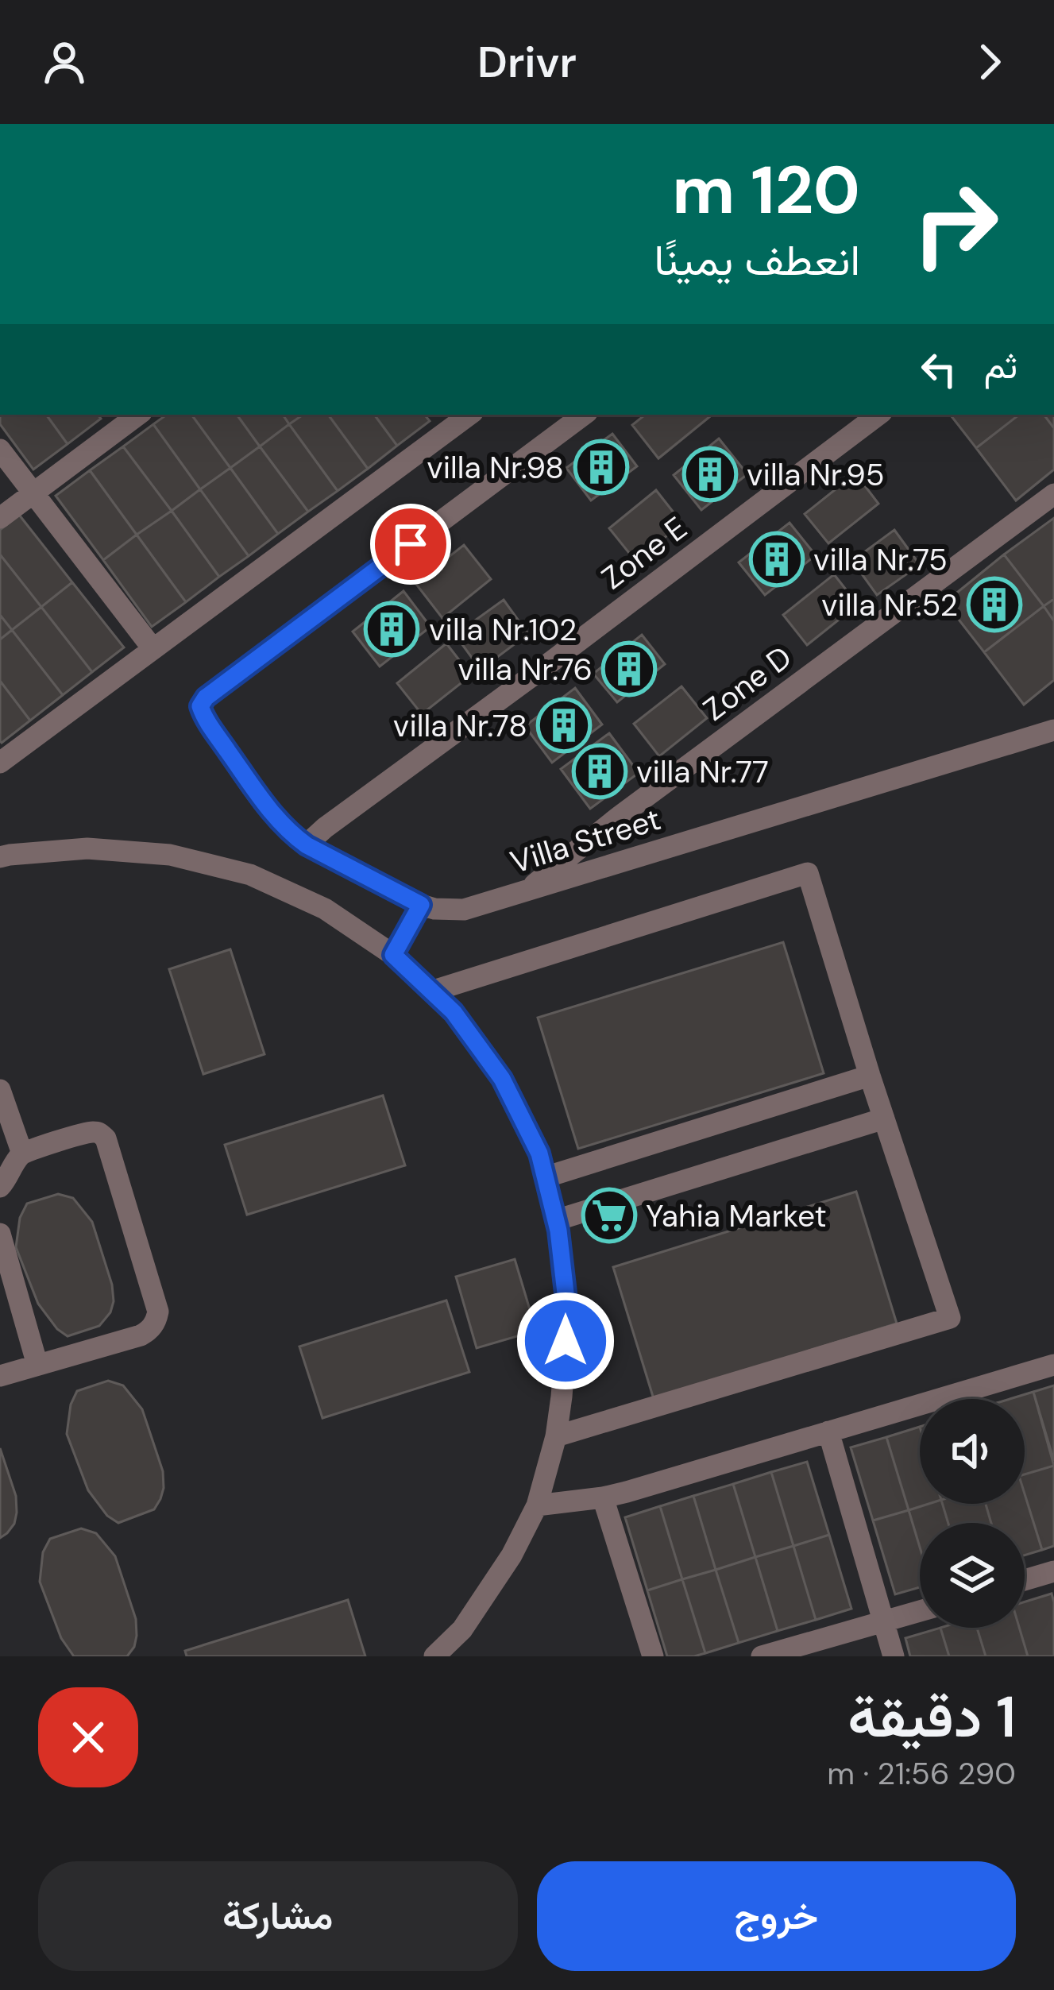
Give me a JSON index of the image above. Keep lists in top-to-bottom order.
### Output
{
  "streets": {
    "street": ["Zone E", "Zone D", "Villa Street"]
  },
  "crossings": [
    ["Zone E", "Villa Street"],
    ["Zone D", "Villa Street"]
  ],
  "places": {
    "building": [
      "villa Nr.98",
      "villa Nr.95",
      "villa Nr.75",
      "villa Nr.52",
      "villa Nr.102",
      "villa Nr.76",
      "villa Nr.78",
      "villa Nr.77"
    ],
    "supermarket": ["Yahia Market"]
  },
  "page": {
    "header": "Drivr",
    "turn": ["120 m", "انعطف يمينًا"],
    "then": "ثم",
    "heading": ["1 دقيقة", "290 m · 21:56"],
    "buttons": ["خروج", "مشاركة"]
  }
}
